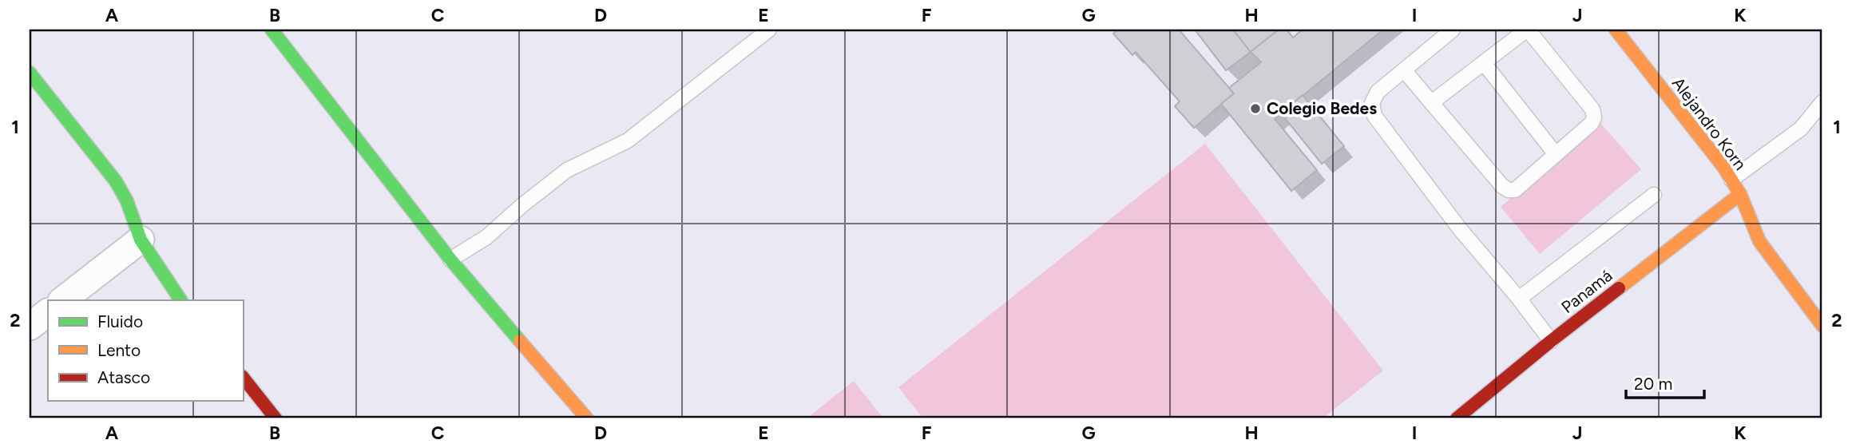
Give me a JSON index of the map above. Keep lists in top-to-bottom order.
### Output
{
  "streets": {
    "street": ["Alejandro Korn", "Panamá"]
  },
  "crossings": [
    ["Alejandro Korn", "Panamá"]
  ],
  "places": ["Colegio Bedes"],
  "legend": ["Fluido", "Lento", "Atasco"],
  "scale_bar": "20 m",
  "grid": {
    "columns": [
      "A",
      "B",
      "C",
      "D",
      "E",
      "F",
      "G",
      "H",
      "I",
      "J",
      "K"
    ],
    "rows": ["1", "2"]
  }
}
